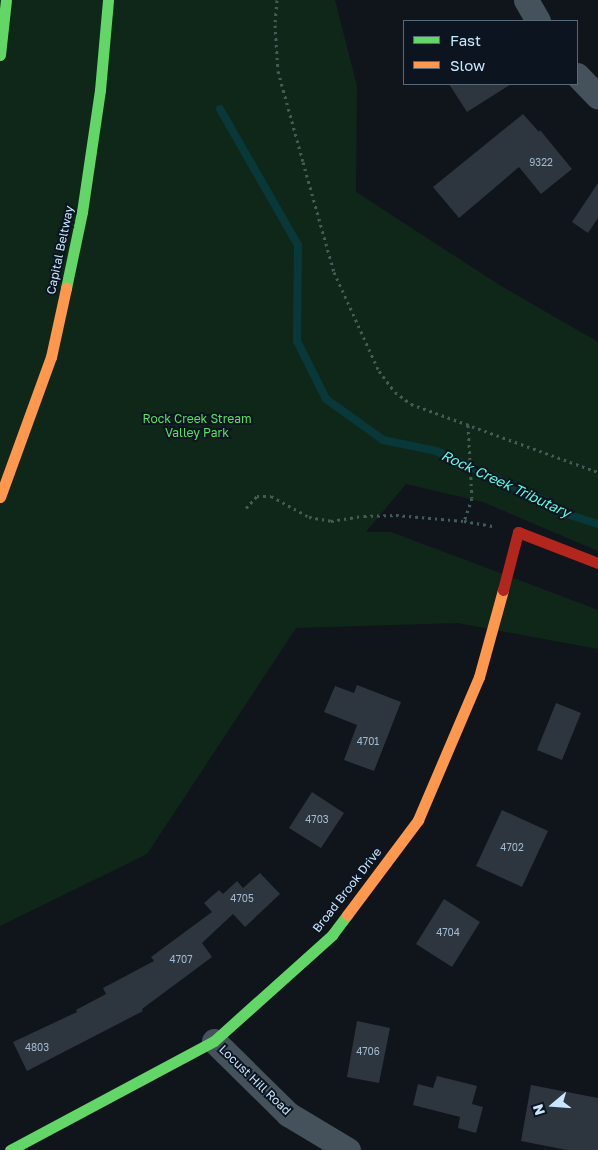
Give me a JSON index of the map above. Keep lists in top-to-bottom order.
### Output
{
  "streets": {
    "main road": ["Capital Beltway", "Broad Brook Drive"],
    "street": ["Locust Hill Road"]
  },
  "crossings": [
    ["Broad Brook Drive", "Locust Hill Road"]
  ],
  "water": ["Rock Creek Tributary"],
  "parks": ["Rock Creek Stream Valley Park"],
  "house_numbers": [
    "9322",
    "4701",
    "4703",
    "4702",
    "4705",
    "4704",
    "4707",
    "4803",
    "4706"
  ],
  "legend": ["Fast", "Slow"],
  "north": "left"
}
